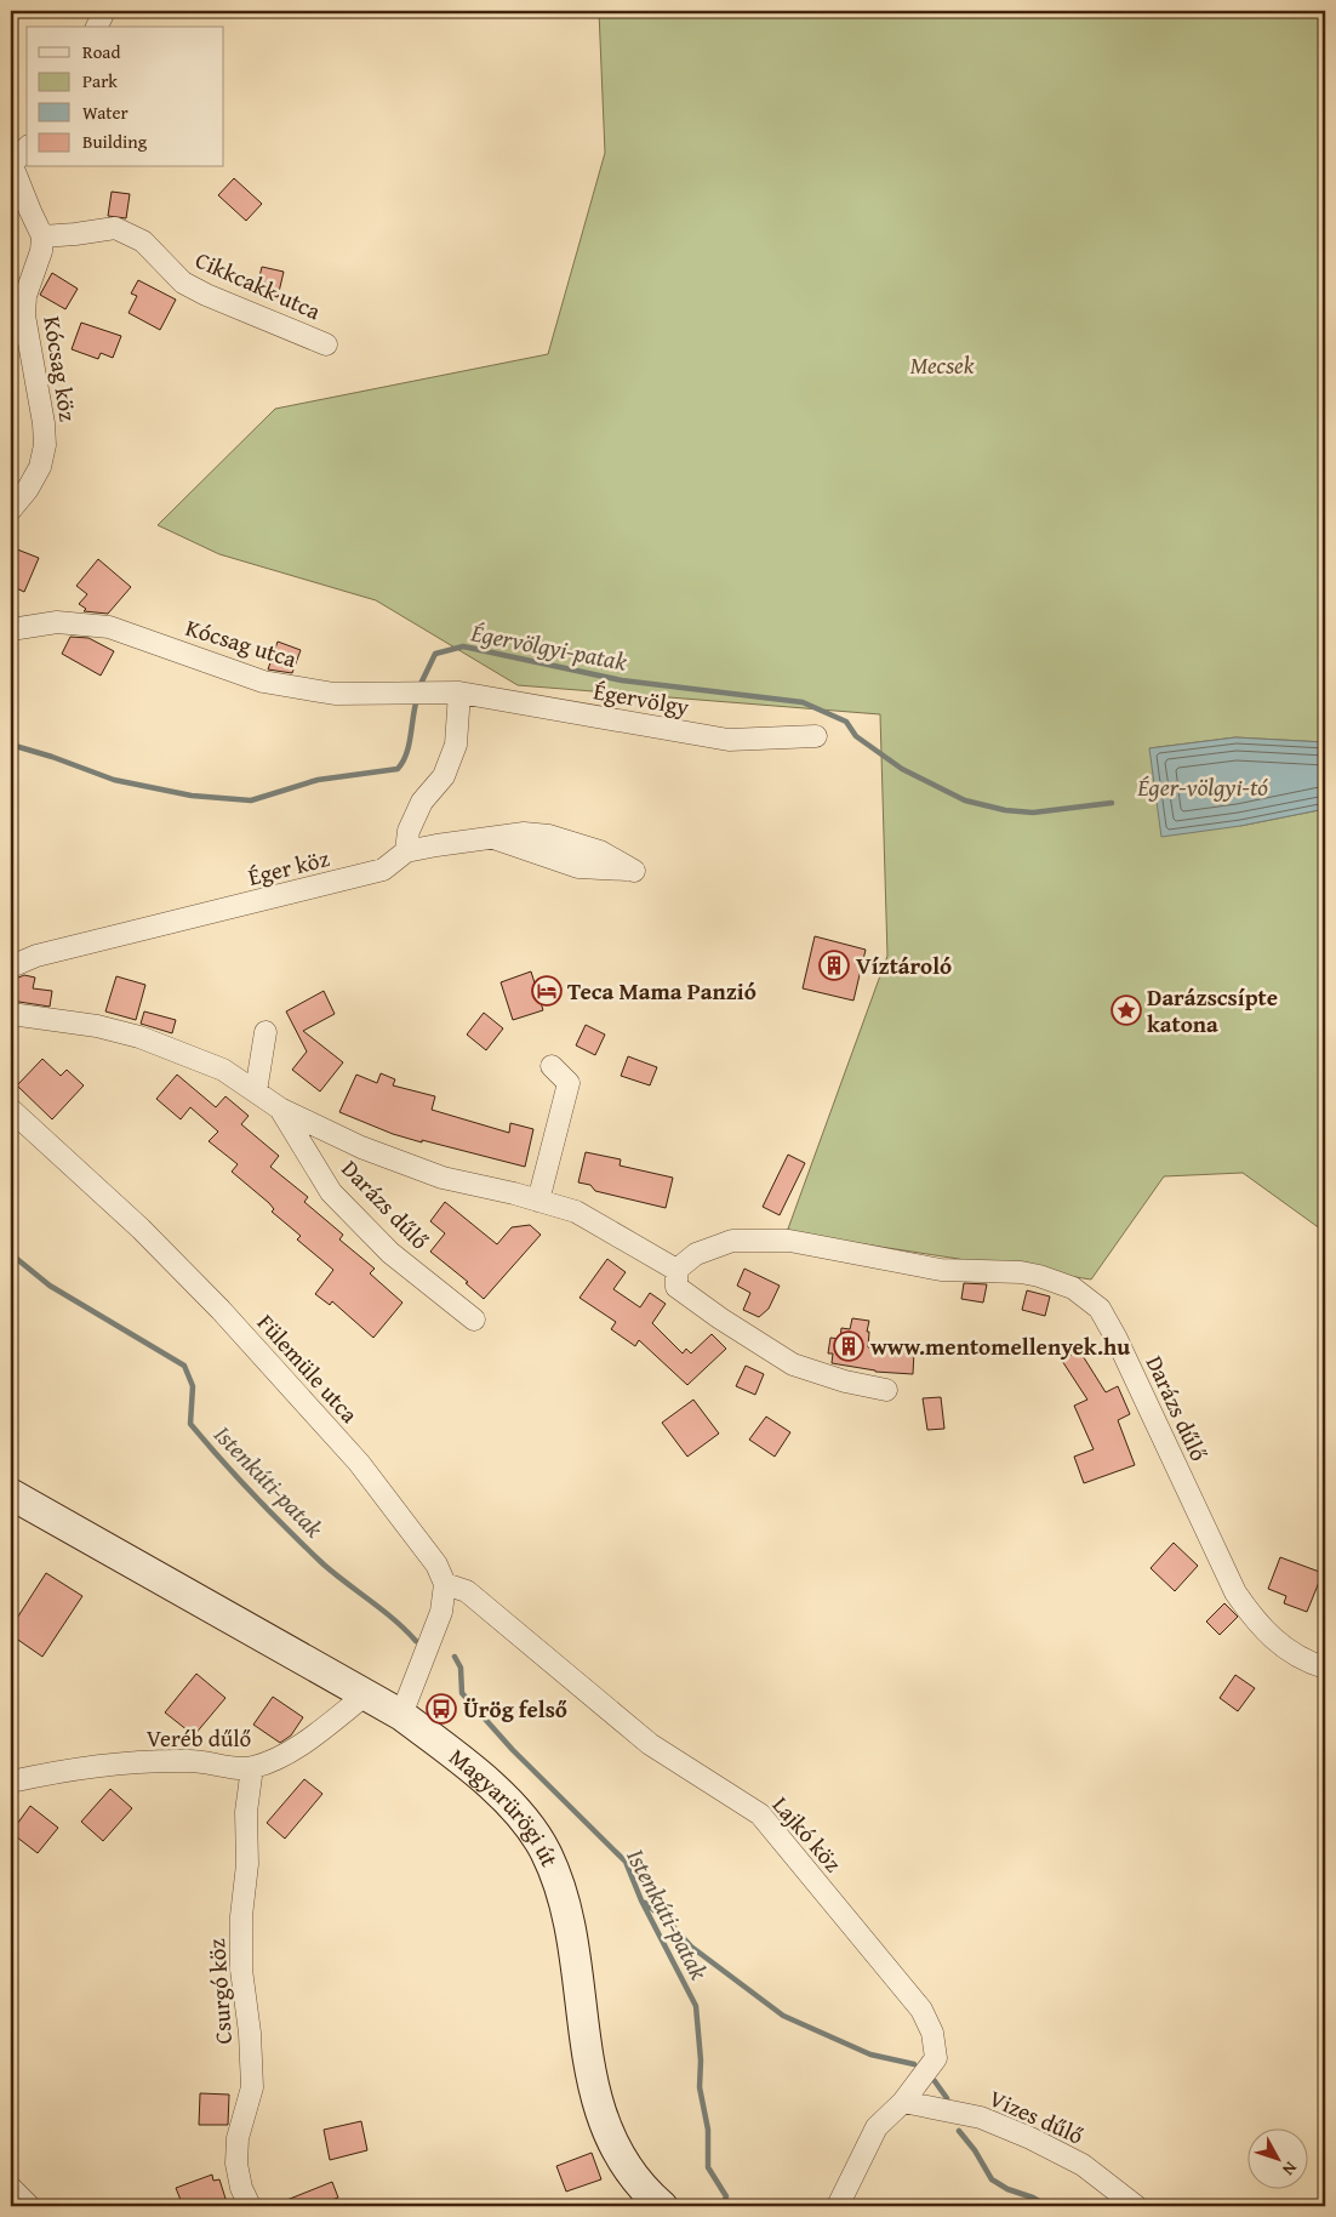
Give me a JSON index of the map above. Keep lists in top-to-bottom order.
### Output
{
  "streets": {
    "main road": ["Magyarürögi út"],
    "street": [
      "Cikkcakk utca",
      "Kócsag köz",
      "Kócsag utca",
      "Égervölgy",
      "Éger köz",
      "Darázs dűlő",
      "Fülemüle utca",
      "Veréb dűlő",
      "Lajkó köz",
      "Csurgó köz",
      "Vizes dűlő"
    ]
  },
  "crossings": [
    ["Cikkcakk utca", "Kócsag köz"],
    ["Kócsag utca", "Égervölgy"],
    ["Fülemüle utca", "Lajkó köz"],
    ["Veréb dűlő", "Magyarürögi út"],
    ["Veréb dűlő", "Csurgó köz"],
    ["Lajkó köz", "Vizes dűlő"]
  ],
  "water": ["Égervölgyi-patak", "Éger-völgyi-tó", "Istenkúti-patak"],
  "parks": ["Mecsek"],
  "places": {
    "building": ["Víztároló", "www.mentomellenyek.hu"],
    "hotel": ["Teca Mama Panzió"],
    "place": ["Darázscsípte katona"],
    "bus stop": ["Ürög felső"]
  },
  "legend": [
    "Road",
    "Park",
    "Water",
    "Building"
  ],
  "north": "bottom right"
}
